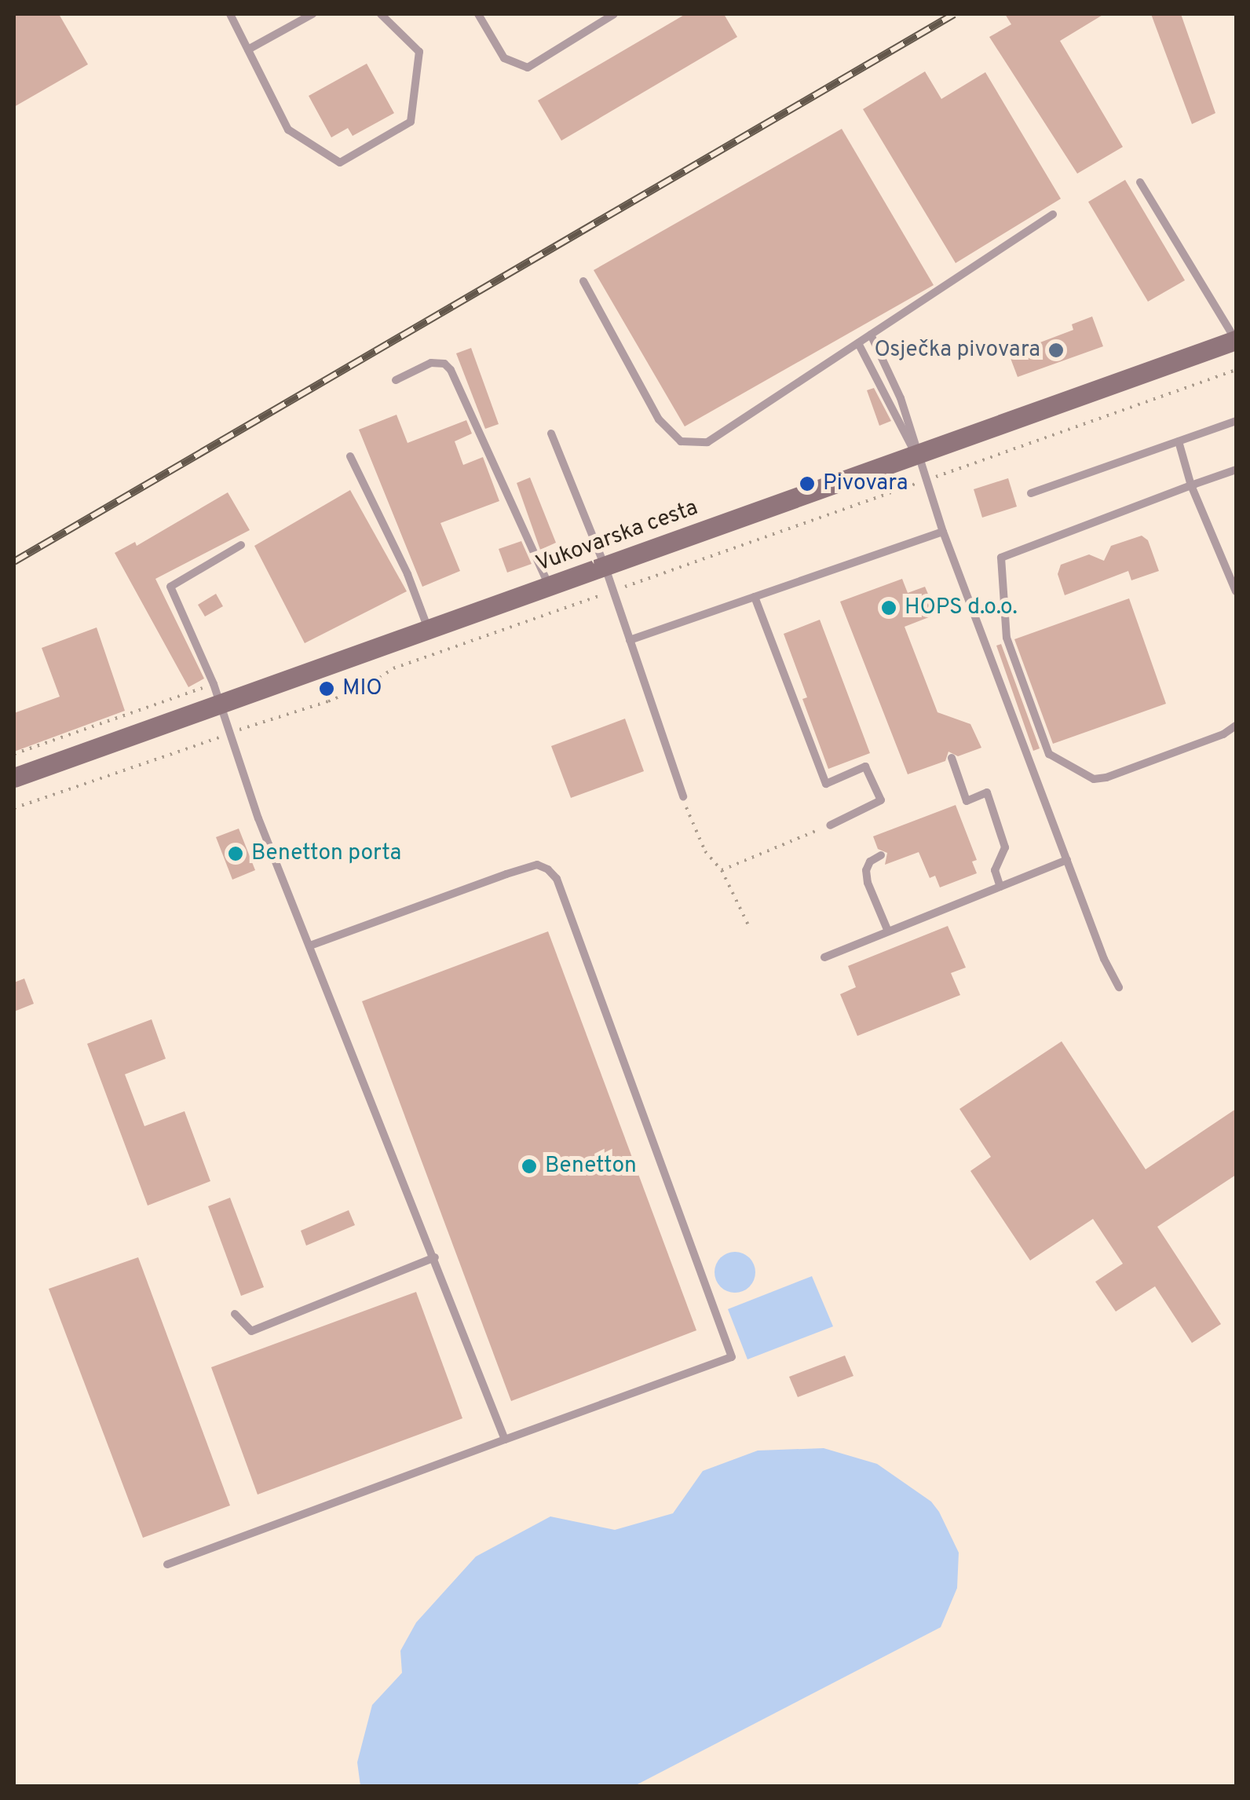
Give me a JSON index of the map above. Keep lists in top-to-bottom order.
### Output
{
  "streets": {
    "main road": ["Vukovarska cesta"]
  },
  "places": [
    "Osječka pivovara",
    "Pivovara",
    "HOPS d.o.o.",
    "MIO",
    "Benetton porta",
    "Benetton"
  ]
}
